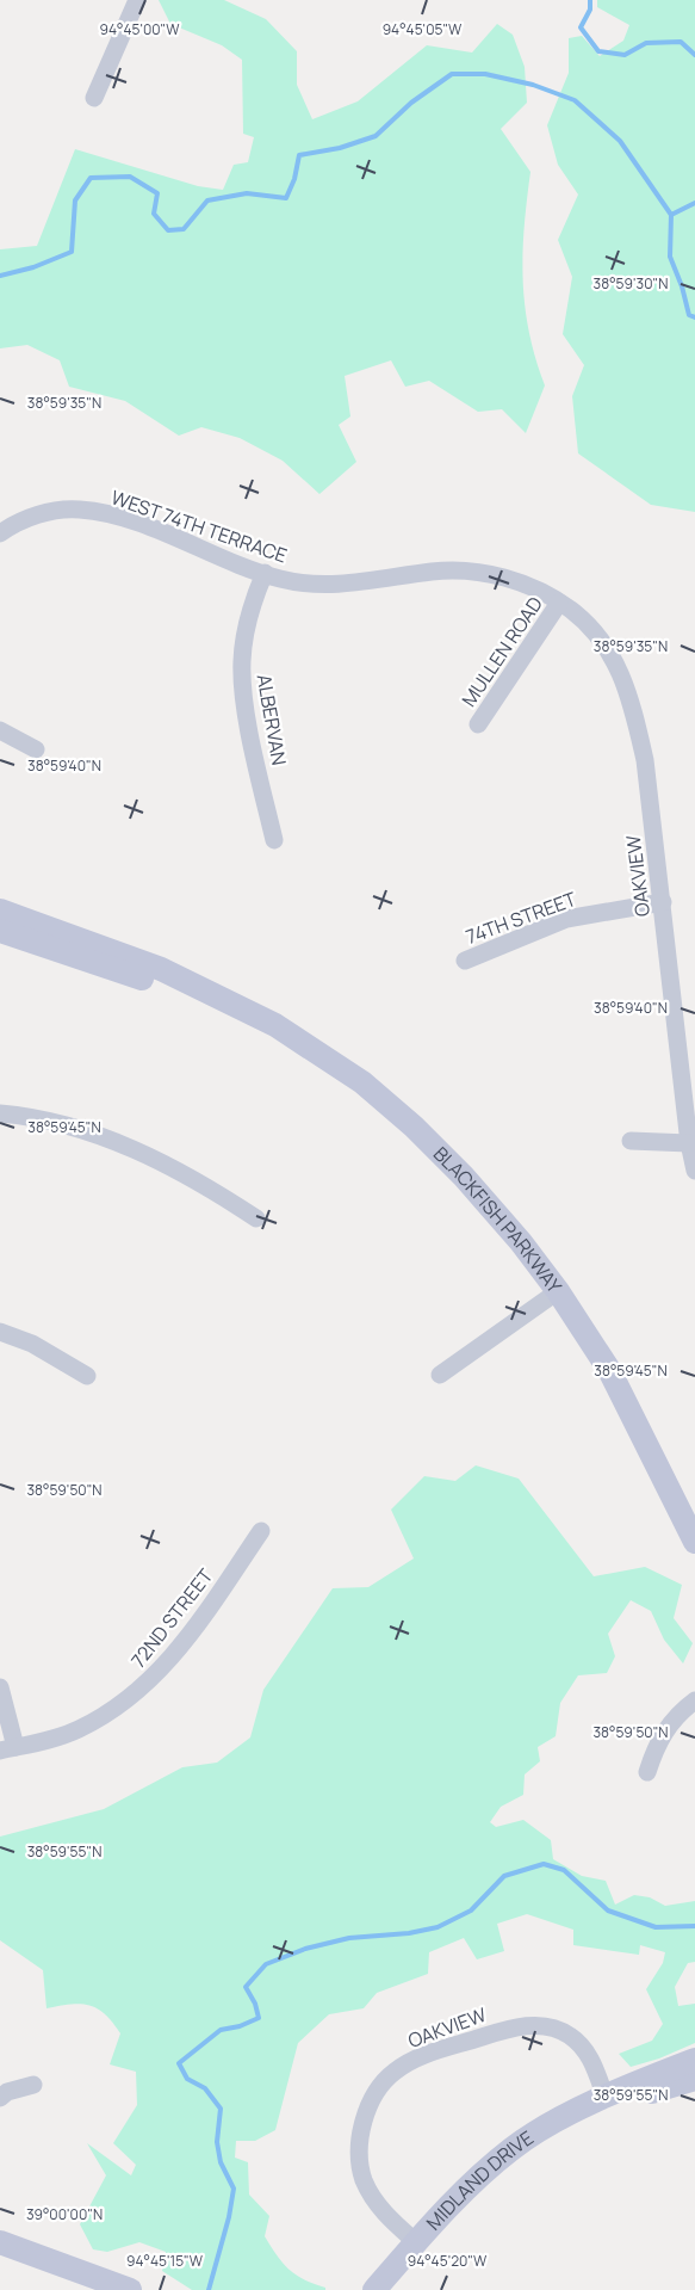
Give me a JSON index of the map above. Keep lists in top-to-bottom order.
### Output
{
  "streets": {
    "main road": ["BLACKFISH PARKWAY", "MIDLAND DRIVE"],
    "street": [
      "WEST 74TH TERRACE",
      "MULLEN ROAD",
      "ALBERVAN",
      "OAKVIEW",
      "74TH STREET",
      "72ND STREET"
    ]
  },
  "crossings": [
    ["WEST 74TH TERRACE", "MULLEN ROAD"],
    ["WEST 74TH TERRACE", "ALBERVAN"],
    ["WEST 74TH TERRACE", "OAKVIEW"],
    ["MULLEN ROAD", "OAKVIEW"],
    ["OAKVIEW", "74TH STREET"],
    ["OAKVIEW", "MIDLAND DRIVE"]
  ],
  "coordinates": [
    "94°45'00\"W",
    "94°45'05\"W",
    "38°59'30\"N",
    "38°59'35\"N",
    "38°59'40\"N",
    "38°59'45\"N",
    "38°59'50\"N",
    "38°59'55\"N",
    "39°00'00\"N",
    "94°45'15\"W",
    "94°45'20\"W"
  ]
}
